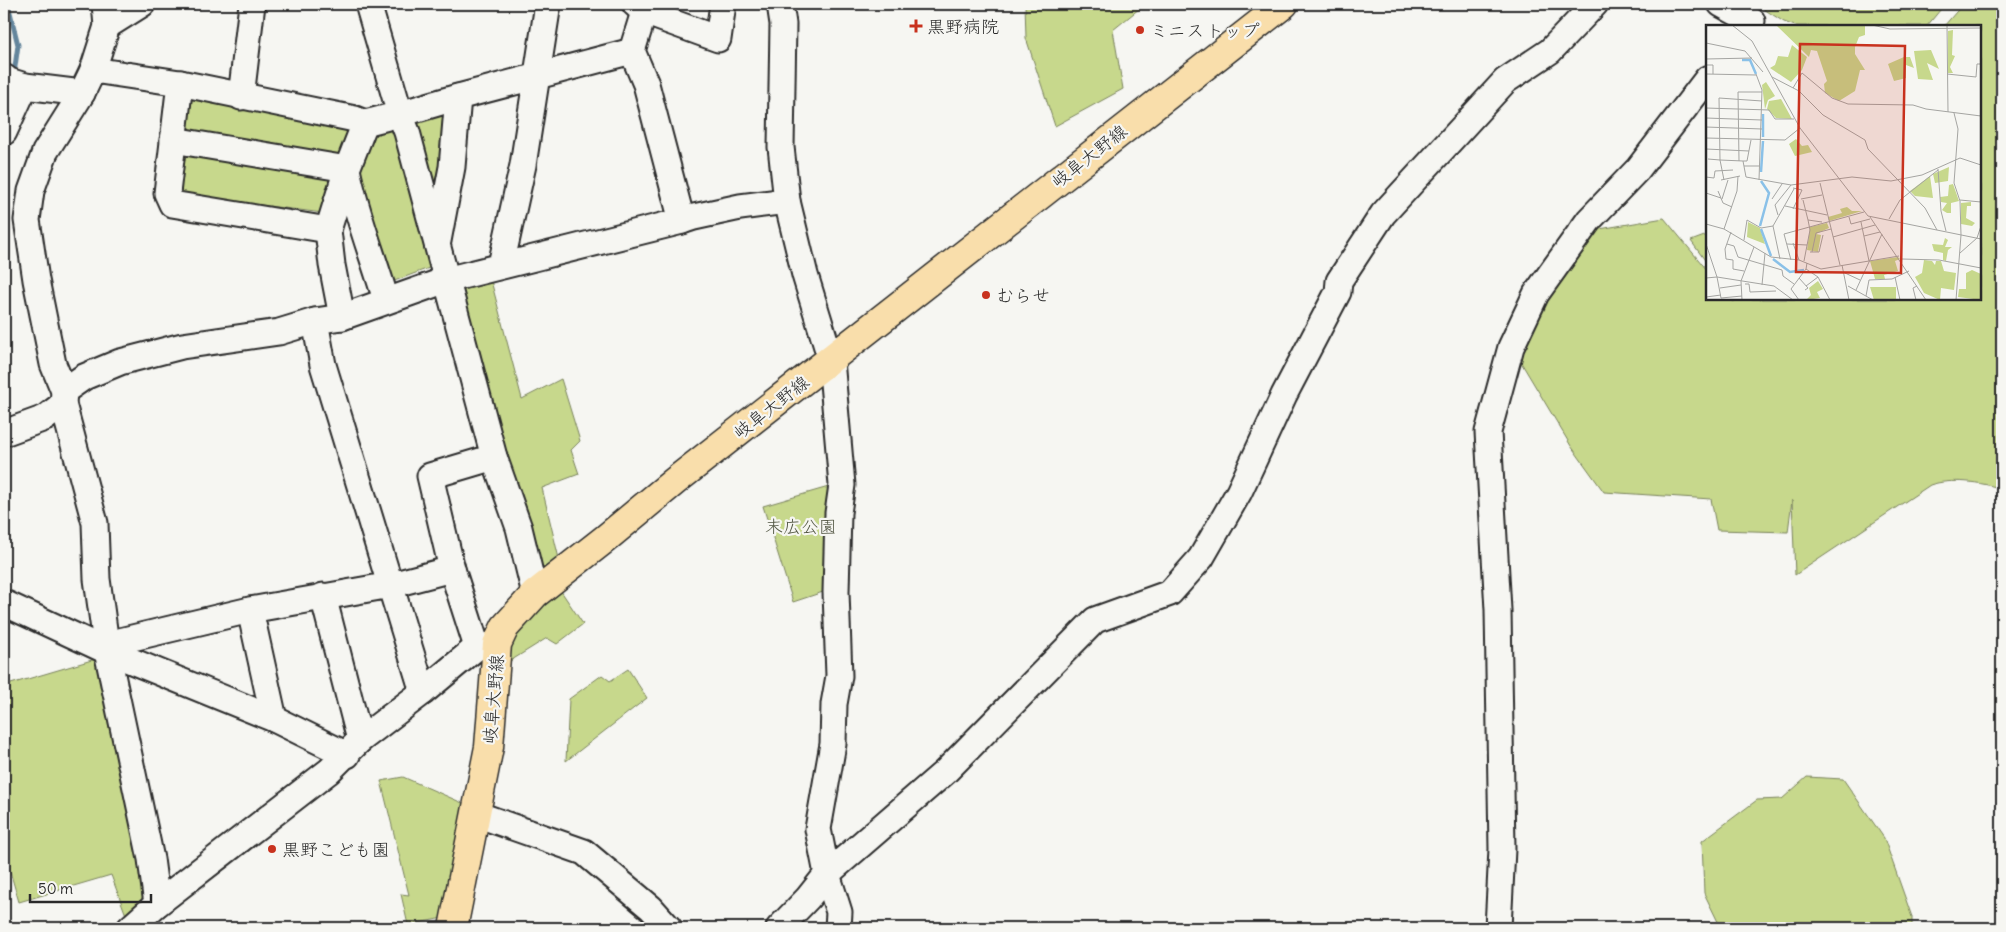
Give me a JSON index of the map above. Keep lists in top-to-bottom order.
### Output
{
  "streets": {
    "main road": ["岐阜大野線"]
  },
  "parks": ["末広公園"],
  "places": {
    "health": ["黒野病院"],
    "other": ["ミニストップ", "むらせ", "黒野こども園"]
  },
  "scale_bar": "50 m"
}
